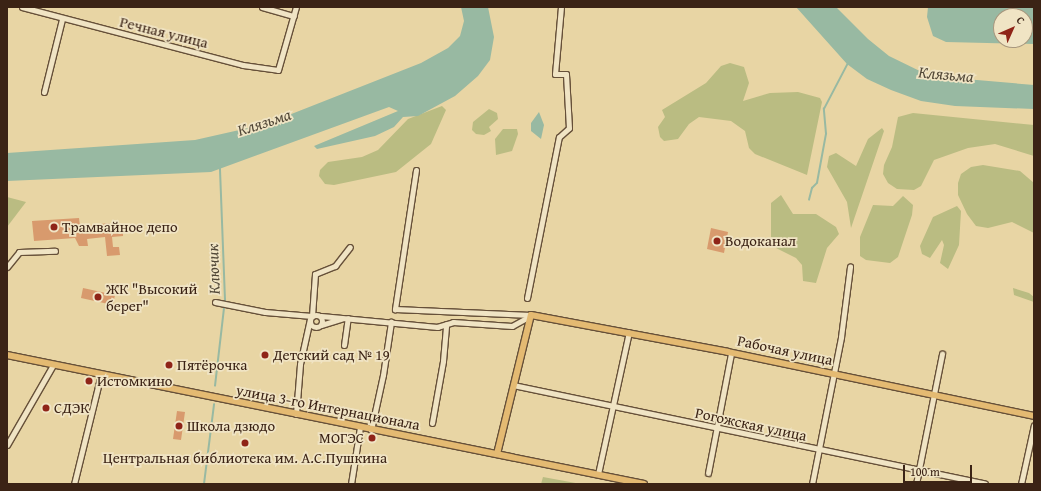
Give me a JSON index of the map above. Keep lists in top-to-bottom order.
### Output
{
  "streets": {
    "main road": ["Рабочая улица", "улица 3-го Интернационала"],
    "street": ["Речная улица", "Рогожская улица"]
  },
  "water": ["Клязьма", "Ключик"],
  "places": [
    "Трамвайное депо",
    "Водоканал",
    "ЖК \"Высокий берег\"",
    "Детский сад № 19",
    "Пятёрочка",
    "Истомкино",
    "СДЭК",
    "Школа дзюдо",
    "МОГЭС",
    "Центральная библиотека им. А.С.Пушкина"
  ],
  "scale_bar": "100 m",
  "north": "top right"
}
